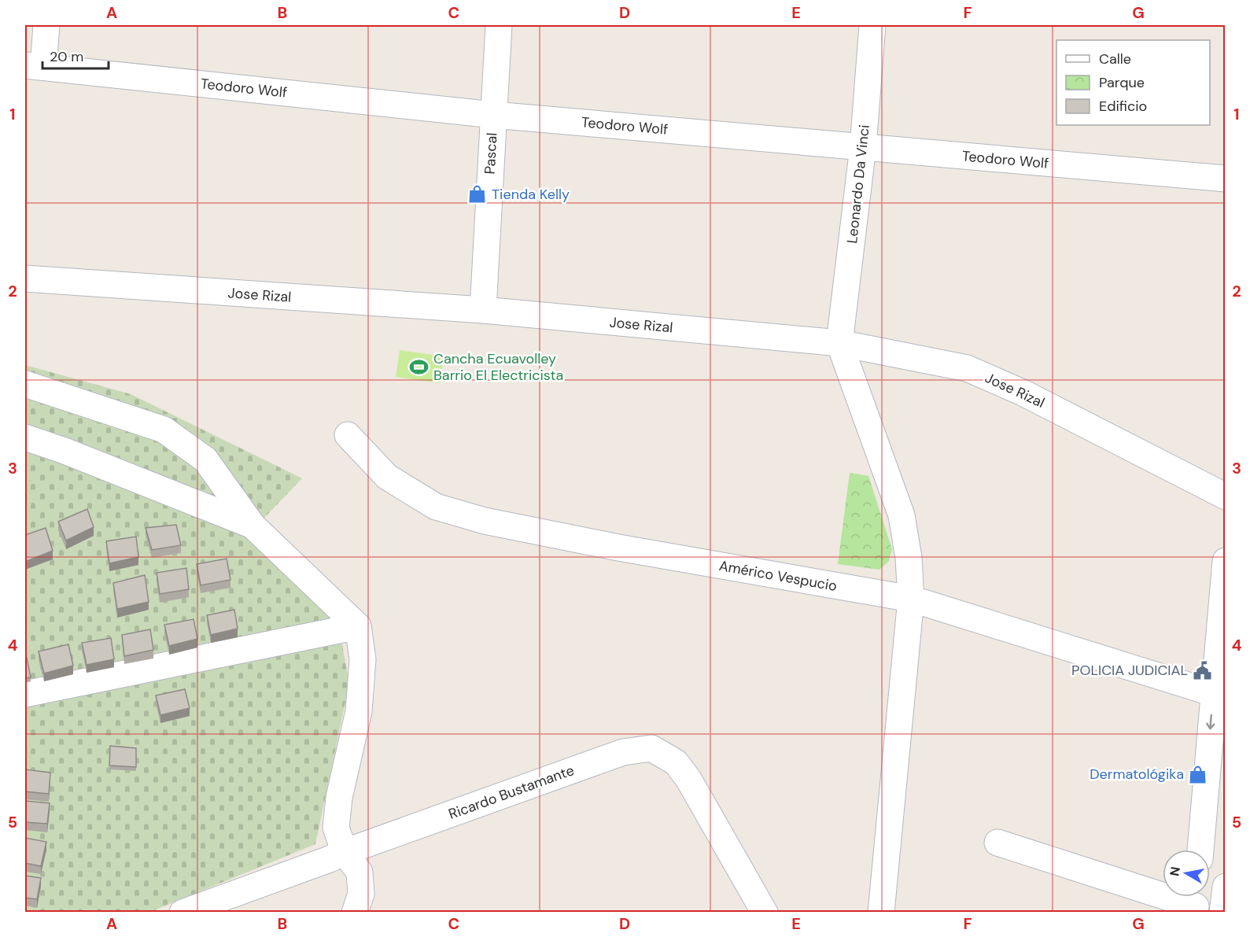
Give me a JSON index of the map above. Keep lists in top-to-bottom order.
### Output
{
  "streets": {
    "street": [
      "Teodoro Wolf",
      "Pascal",
      "Leonardo Da Vinci",
      "Jose Rizal",
      "Américo Vespucio",
      "Ricardo Bustamante"
    ]
  },
  "crossings": [
    ["Teodoro Wolf", "Pascal"],
    ["Teodoro Wolf", "Leonardo Da Vinci"],
    ["Pascal", "Jose Rizal"],
    ["Leonardo Da Vinci", "Jose Rizal"]
  ],
  "places": {
    "shop": ["Tienda Kelly", "Dermatológika"],
    "sports": ["Cancha Ecuavolley Barrio El Electricista"],
    "public building": ["POLICIA JUDICIAL"]
  },
  "legend": ["Calle", "Parque", "Edificio"],
  "scale_bar": "20 m",
  "north": "left",
  "grid": {
    "columns": [
      "A",
      "B",
      "C",
      "D",
      "E",
      "F",
      "G"
    ],
    "rows": [
      "1",
      "2",
      "3",
      "4",
      "5"
    ]
  }
}
